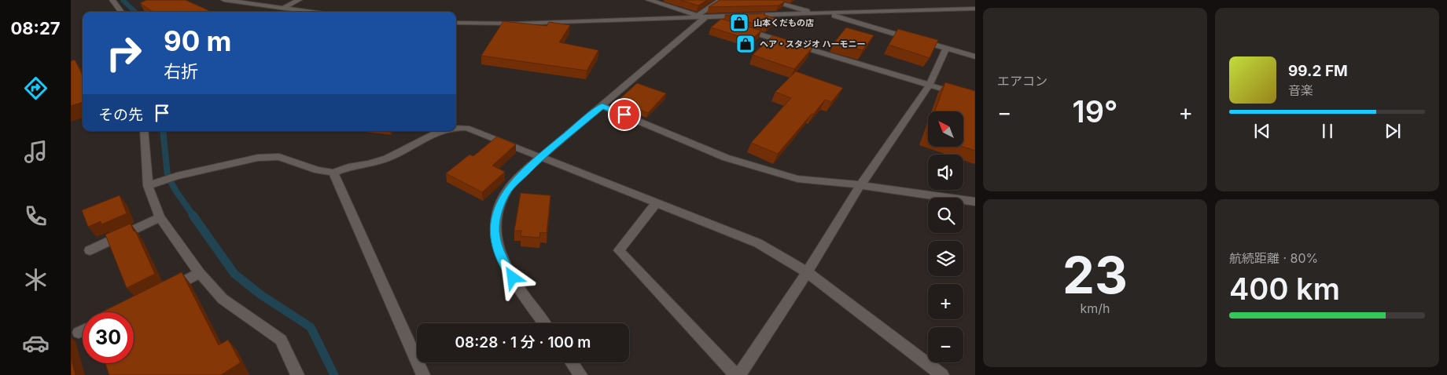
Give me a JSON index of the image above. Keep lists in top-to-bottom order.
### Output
{
  "places": {
    "shop": ["山本くだもの店", "ヘア・スタジオ ハーモニー"]
  },
  "north": "top left",
  "page": {
    "tabs": "08:27",
    "tile": [
      "エアコン",
      ["23", "km/h"],
      ["航続距離 · 80%", "400 km"]
    ],
    "turn": ["90 m", "右折"],
    "song": ["99.2 FM", "音楽"],
    "then": "その先",
    "heat": ["−", "19°", "+"],
    "map_buttons": ["+", "−"],
    "limit": "30",
    "trip": "08:28 · 1 分 · 100 m"
  }
}
